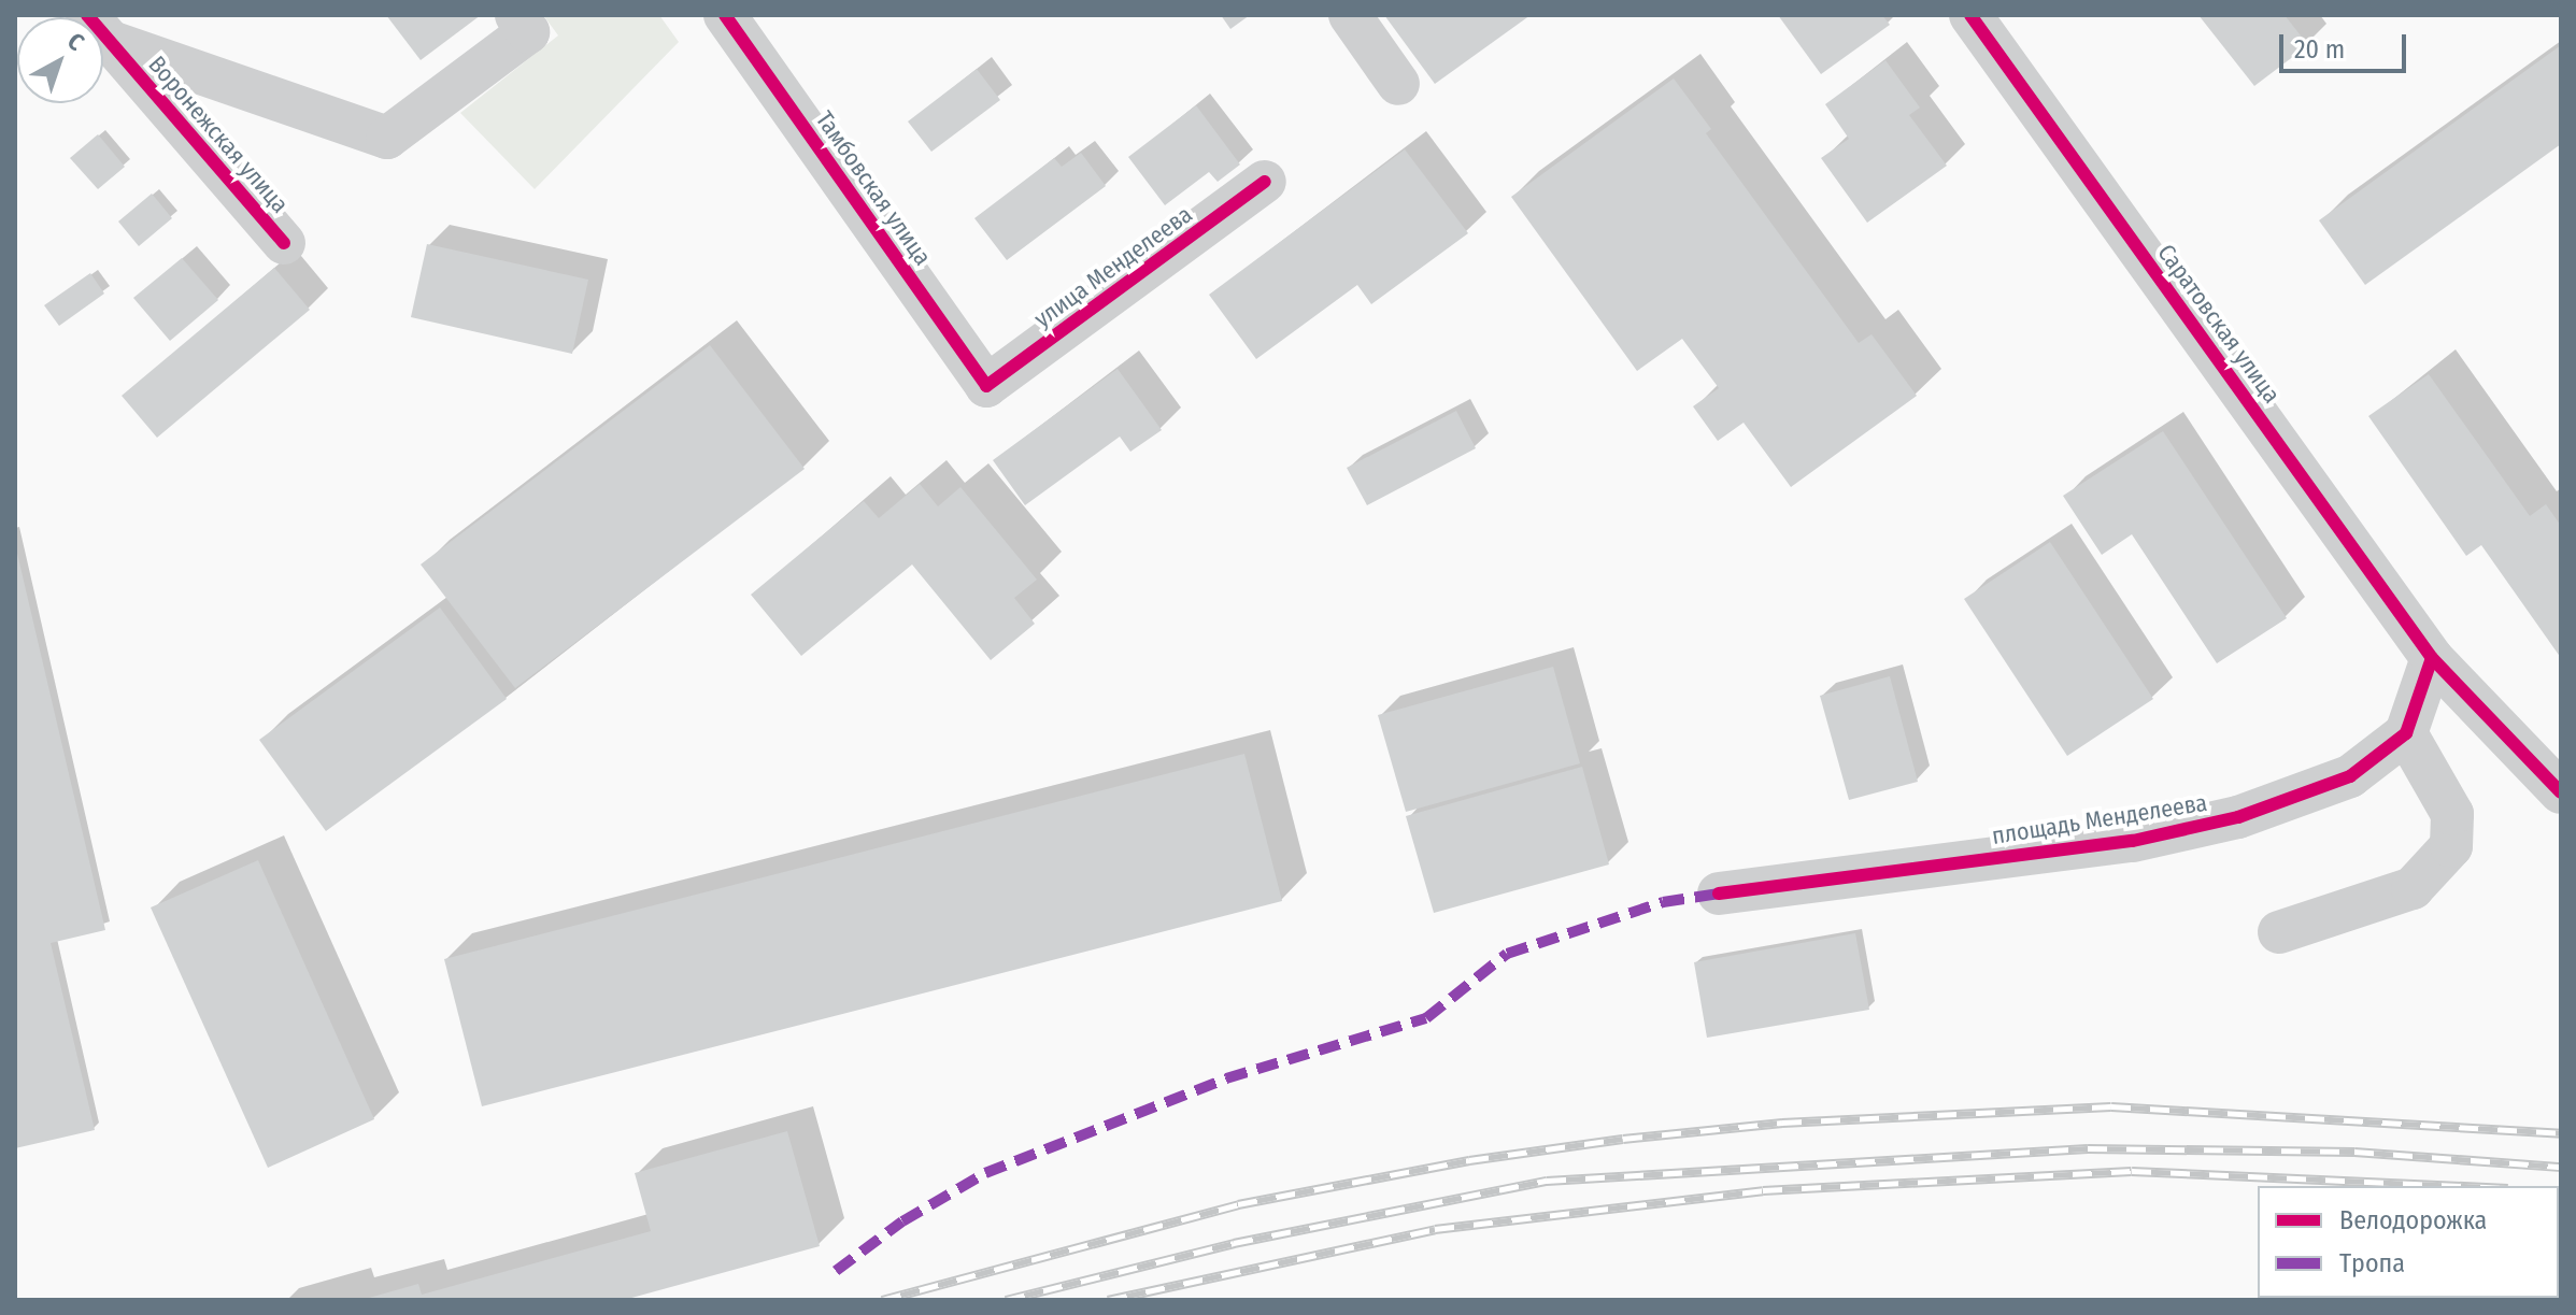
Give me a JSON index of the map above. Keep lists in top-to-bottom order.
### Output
{
  "streets": {
    "street": [
      "Воронежская улица",
      "Тамбовская улица",
      "улица Менделеева",
      "Саратовская улица",
      "площадь Менделеева"
    ]
  },
  "crossings": [
    ["Тамбовская улица", "улица Менделеева"]
  ],
  "legend": ["Велодорожка", "Тропа"],
  "scale_bar": "20 m",
  "north": "top right"
}
